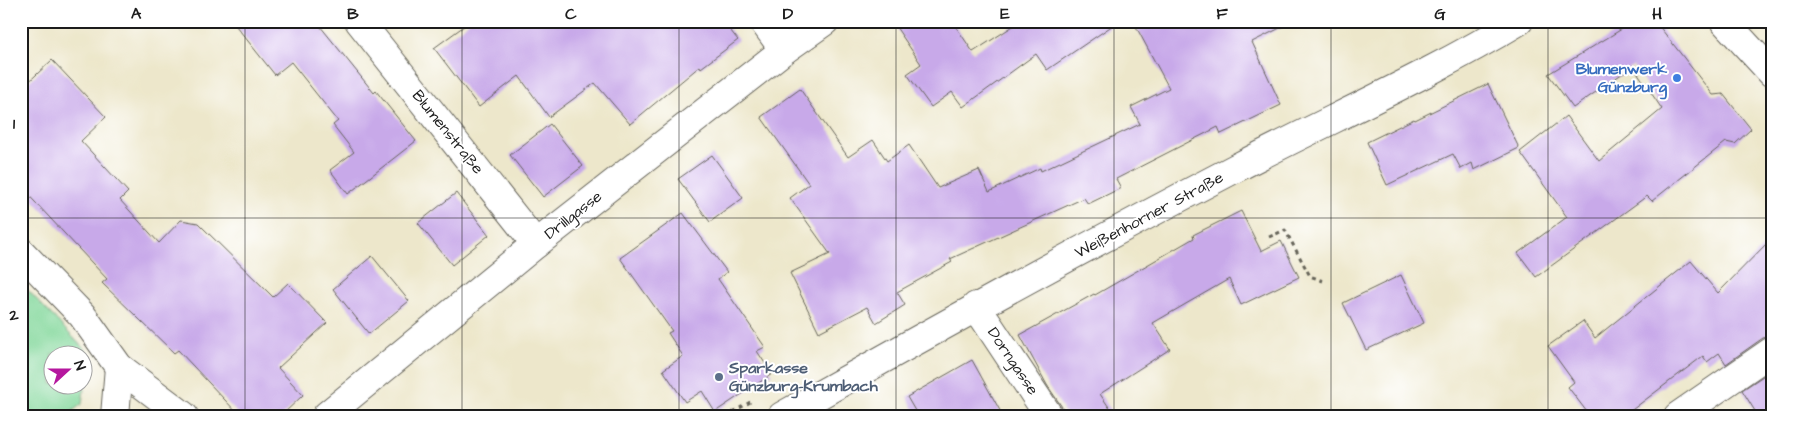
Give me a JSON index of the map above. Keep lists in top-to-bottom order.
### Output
{
  "streets": {
    "street": [
      "Blumenstraße",
      "Drillgasse",
      "Weißenhorner Straße",
      "Dorngasse"
    ]
  },
  "crossings": [
    ["Blumenstraße", "Drillgasse"],
    ["Weißenhorner Straße", "Dorngasse"]
  ],
  "places": ["Blumenwerk Günzburg", "Sparkasse Günzburg-Krumbach"],
  "north": "right",
  "grid": {
    "columns": [
      "A",
      "B",
      "C",
      "D",
      "E",
      "F",
      "G",
      "H"
    ],
    "rows": ["1", "2"]
  }
}
